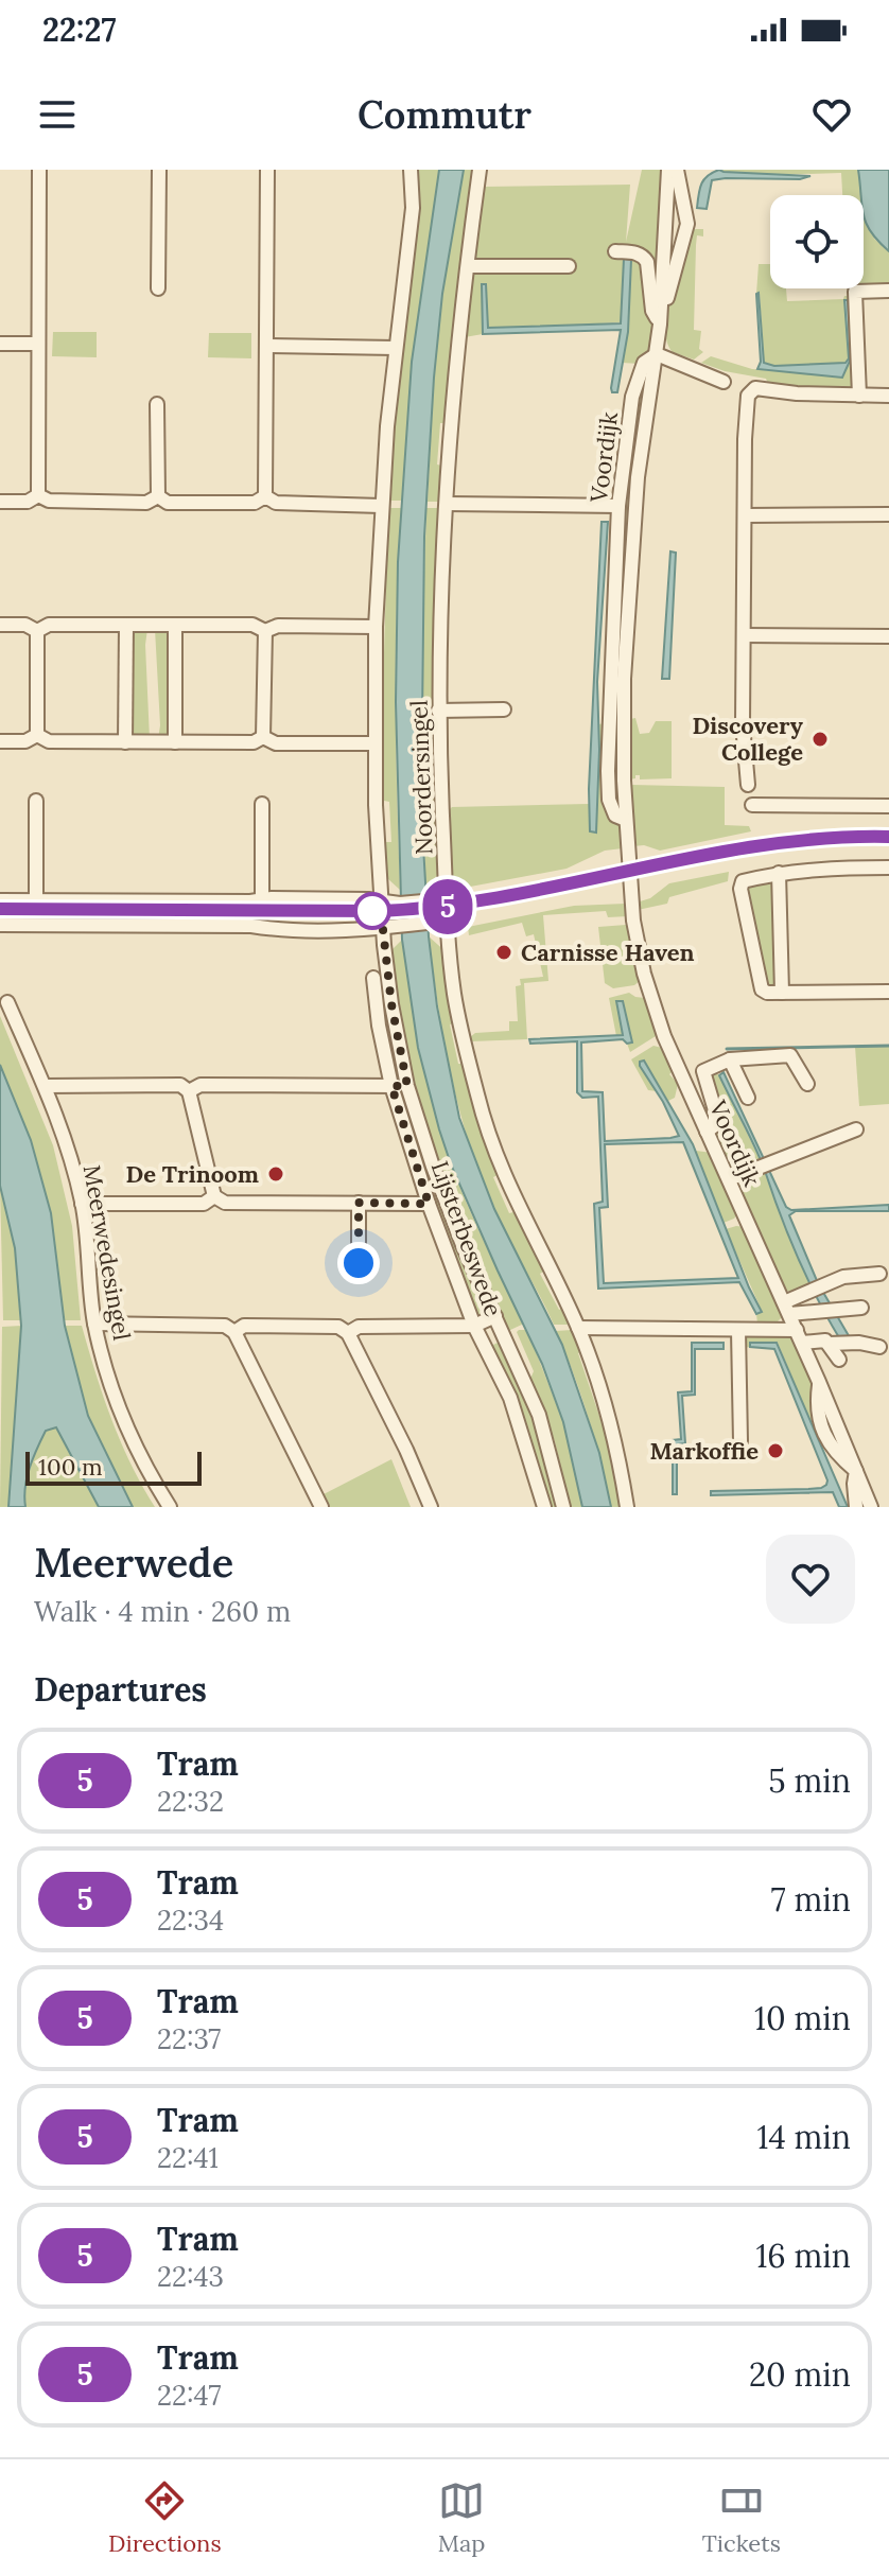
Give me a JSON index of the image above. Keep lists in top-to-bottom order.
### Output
{
  "streets": {
    "street": [
      "Voordijk",
      "Noordersingel",
      "Lijsterbeswede",
      "Meerwedesingel"
    ]
  },
  "places": [
    "Discovery College",
    "Carnisse Haven",
    "De Trinoom",
    "Markoffie"
  ],
  "lines": ["tram line 5"],
  "scale_bar": "100 m",
  "page": {
    "status": "22:27",
    "header": "Commutr",
    "on_map": "5",
    "scale": "100 m",
    "heading": [
      ["Meerwede", "Walk · 4 min · 260 m"],
      "Departures"
    ],
    "list": [
      {
        "mark": "5",
        "name": "Tram",
        "note": "22:32",
        "value": "5 min"
      },
      {
        "mark": "5",
        "name": "Tram",
        "note": "22:34",
        "value": "7 min"
      },
      {
        "mark": "5",
        "name": "Tram",
        "note": "22:37",
        "value": "10 min"
      },
      {
        "mark": "5",
        "name": "Tram",
        "note": "22:41",
        "value": "14 min"
      },
      {
        "mark": "5",
        "name": "Tram",
        "note": "22:43",
        "value": "16 min"
      },
      {
        "mark": "5",
        "name": "Tram",
        "note": "22:47",
        "value": "20 min"
      }
    ],
    "tabs": ["Directions", "Map", "Tickets"]
  }
}
